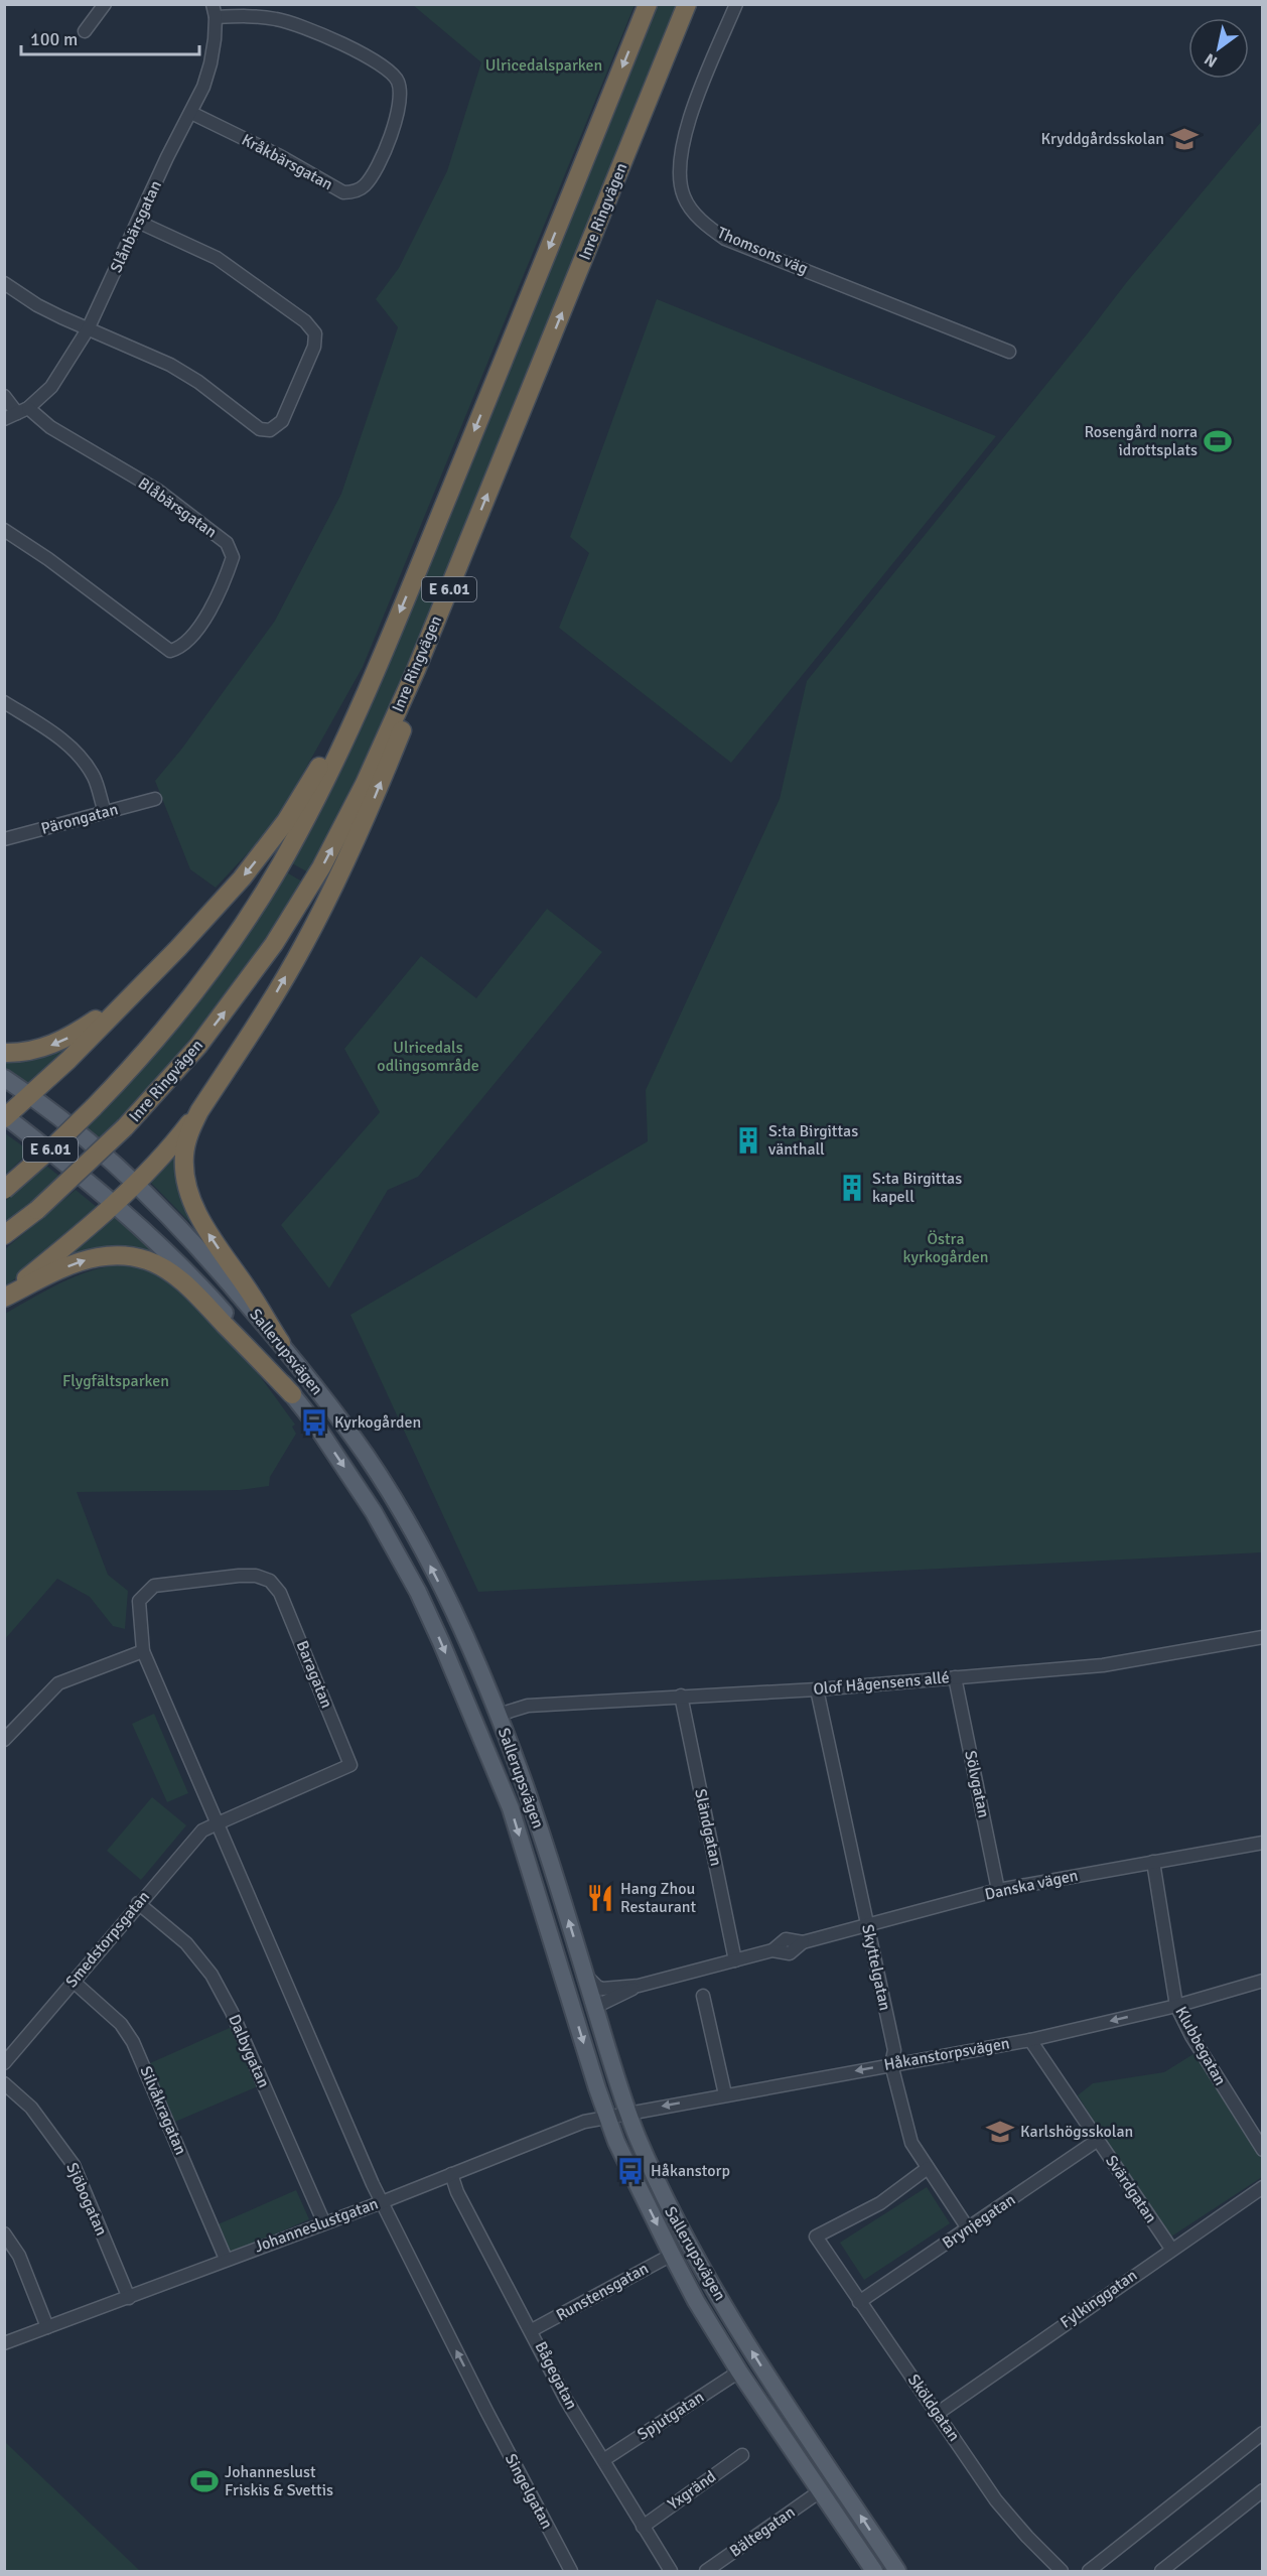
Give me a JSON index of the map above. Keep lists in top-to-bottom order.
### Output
{
  "streets": {
    "highway": ["Inre Ringvägen", "E 6.01"],
    "main road": ["Sallerupsvägen"],
    "street": [
      "Kråkbärsgatan",
      "Slånbärsgatan",
      "Thomsons väg",
      "Blåbärsgatan",
      "Pärongatan",
      "Baragatan",
      "Olof Hågensens allé",
      "Sölvgatan",
      "Sländgatan",
      "Danska vägen",
      "Smedstorpsgatan",
      "Skyttelgatan",
      "Klubbegatan",
      "Dalbygatan",
      "Håkanstorpsvägen",
      "Silvåkragatan",
      "Svärdgatan",
      "Sjöbogatan",
      "Brynjegatan",
      "Johanneslustgatan",
      "Runstensgatan",
      "Fylkinggatan",
      "Bågegatan",
      "Sköldgatan",
      "Spjutgatan",
      "Yxgränd",
      "Singelgatan",
      "Bältegatan"
    ]
  },
  "crossings": [
    ["Kråkbärsgatan", "Slånbärsgatan"],
    ["Slånbärsgatan", "Blåbärsgatan"],
    ["Sallerupsvägen", "Olof Hågensens allé"],
    ["Sallerupsvägen", "Danska vägen"],
    ["Sallerupsvägen", "Håkanstorpsvägen"],
    ["Sallerupsvägen", "Johanneslustgatan"],
    ["Sallerupsvägen", "Runstensgatan"],
    ["Sallerupsvägen", "Spjutgatan"],
    ["Sallerupsvägen", "Bältegatan"],
    ["Baragatan", "Smedstorpsgatan"],
    ["Baragatan", "Singelgatan"],
    ["Olof Hågensens allé", "Sölvgatan"],
    ["Olof Hågensens allé", "Sländgatan"],
    ["Olof Hågensens allé", "Skyttelgatan"],
    ["Sölvgatan", "Danska vägen"],
    ["Sländgatan", "Danska vägen"],
    ["Danska vägen", "Skyttelgatan"],
    ["Danska vägen", "Klubbegatan"],
    ["Smedstorpsgatan", "Dalbygatan"],
    ["Smedstorpsgatan", "Silvåkragatan"],
    ["Smedstorpsgatan", "Singelgatan"],
    ["Skyttelgatan", "Håkanstorpsvägen"],
    ["Skyttelgatan", "Brynjegatan"],
    ["Skyttelgatan", "Sköldgatan"],
    ["Klubbegatan", "Håkanstorpsvägen"],
    ["Dalbygatan", "Johanneslustgatan"],
    ["Håkanstorpsvägen", "Svärdgatan"],
    ["Håkanstorpsvägen", "Johanneslustgatan"],
    ["Silvåkragatan", "Johanneslustgatan"],
    ["Svärdgatan", "Brynjegatan"],
    ["Svärdgatan", "Fylkinggatan"],
    ["Sjöbogatan", "Johanneslustgatan"],
    ["Brynjegatan", "Sköldgatan"],
    ["Johanneslustgatan", "Bågegatan"],
    ["Johanneslustgatan", "Singelgatan"],
    ["Runstensgatan", "Bågegatan"],
    ["Fylkinggatan", "Sköldgatan"],
    ["Bågegatan", "Spjutgatan"],
    ["Bågegatan", "Yxgränd"]
  ],
  "one_way": ["Håkanstorpsvägen", "Singelgatan"],
  "parks": [
    "Ulricedalsparken",
    "Ulricedals odlingsområde",
    "Östra kyrkogården",
    "Flygfältsparken"
  ],
  "places": {
    "school or university": ["Kryddgårdsskolan", "Karlshögsskolan"],
    "sports": ["Rosengård norra idrottsplats", "Johanneslust Friskis & Svettis"],
    "building": ["S:ta Birgittas vänthall", "S:ta Birgittas kapell"],
    "bus stop": ["Kyrkogården", "Håkanstorp"],
    "restaurant": ["Hang Zhou Restaurant"]
  },
  "scale_bar": "100 m",
  "north": "bottom left"
}
